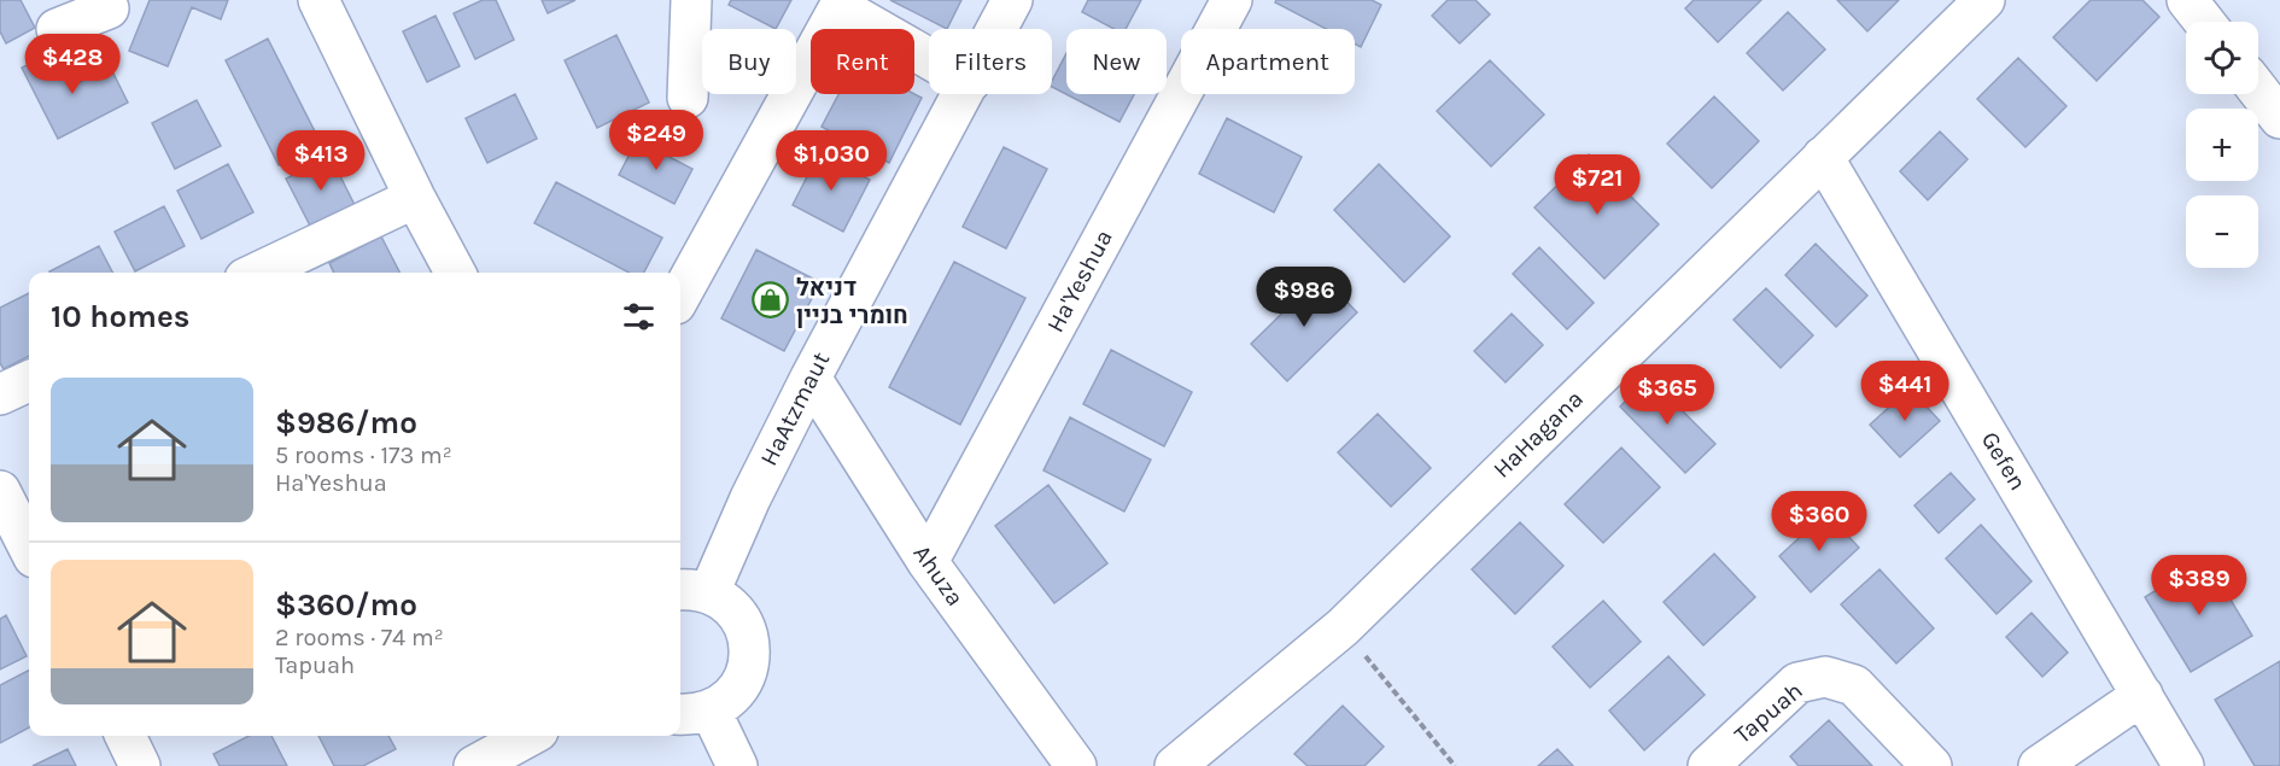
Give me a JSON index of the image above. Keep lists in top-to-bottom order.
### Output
{
  "streets": {
    "street": [
      "Ha'Yeshua",
      "HaAtzmaut",
      "HaHagana",
      "Gefen",
      "Ahuza",
      "Tapuah"
    ]
  },
  "crossings": [
    ["Ha'Yeshua", "Ahuza"],
    ["HaAtzmaut", "Ahuza"],
    ["HaHagana", "Gefen"]
  ],
  "places": {
    "shop": ["דניאל חומרי בניין"]
  },
  "page": {
    "map_buttons": ["+", "−"],
    "chip": [
      "Buy",
      "Rent",
      "Filters",
      "New",
      "Apartment"
    ],
    "price": [
      "$428",
      "$249",
      "$413",
      "$1,030",
      "$721",
      "$986",
      "$441",
      "$365",
      "$360",
      "$389"
    ],
    "heading": "10 homes",
    "list": [
      {
        "name": "$986/mo",
        "note": "5 rooms · 173 m² · Ha'Yeshua"
      },
      {
        "name": "$360/mo",
        "note": "2 rooms · 74 m² · Tapuah"
      }
    ]
  }
}
